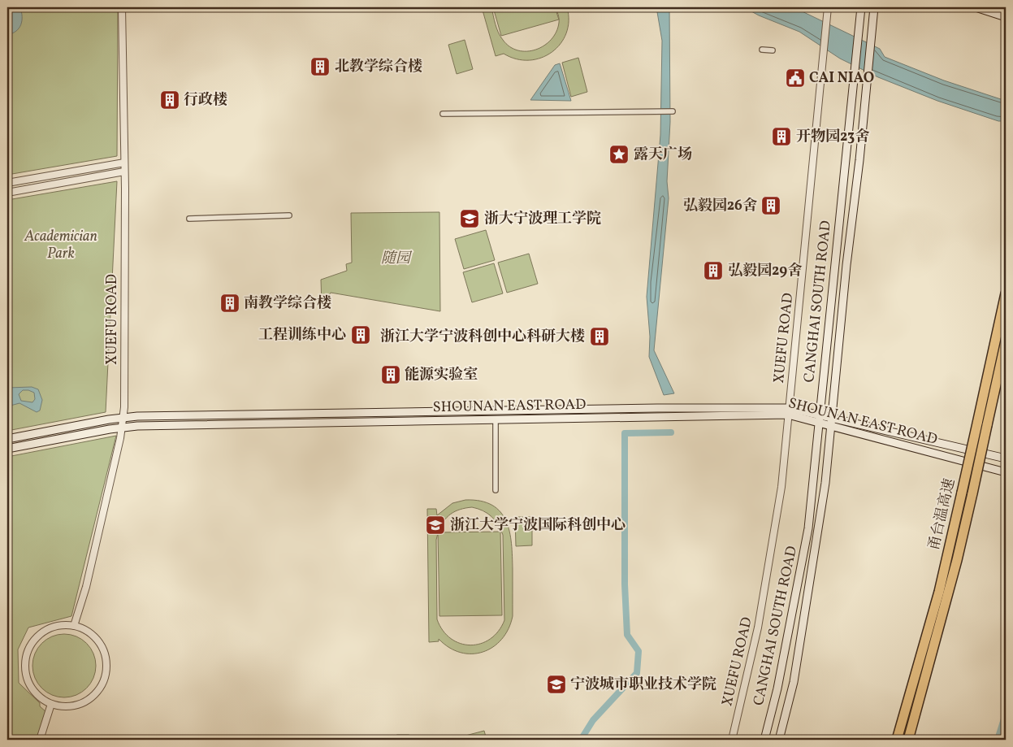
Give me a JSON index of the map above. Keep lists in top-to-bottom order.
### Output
{
  "streets": {
    "highway": ["甬台温高速"],
    "main road": ["CANGHAI SOUTH ROAD", "SHOUNAN EAST ROAD"],
    "street": ["XUEFU ROAD"]
  },
  "crossings": [
    ["CANGHAI SOUTH ROAD", "SHOUNAN EAST ROAD"],
    ["XUEFU ROAD", "SHOUNAN EAST ROAD"],
    ["SHOUNAN EAST ROAD", "甬台温高速"]
  ],
  "parks": ["Academician Park", "随园"],
  "places": {
    "building": [
      "北教学综合楼",
      "行政楼",
      "开物园23舍",
      "弘毅园26舍",
      "弘毅园29舍",
      "南教学综合楼",
      "工程训练中心",
      "浙江大学宁波科创中心科研大楼",
      "能源实验室"
    ],
    "public building": ["CAI NIAO"],
    "place": ["露天广场"],
    "school or university": ["浙大宁波理工学院", "浙江大学宁波国际科创中心", "宁波城市职业技术学院"]
  }
}
